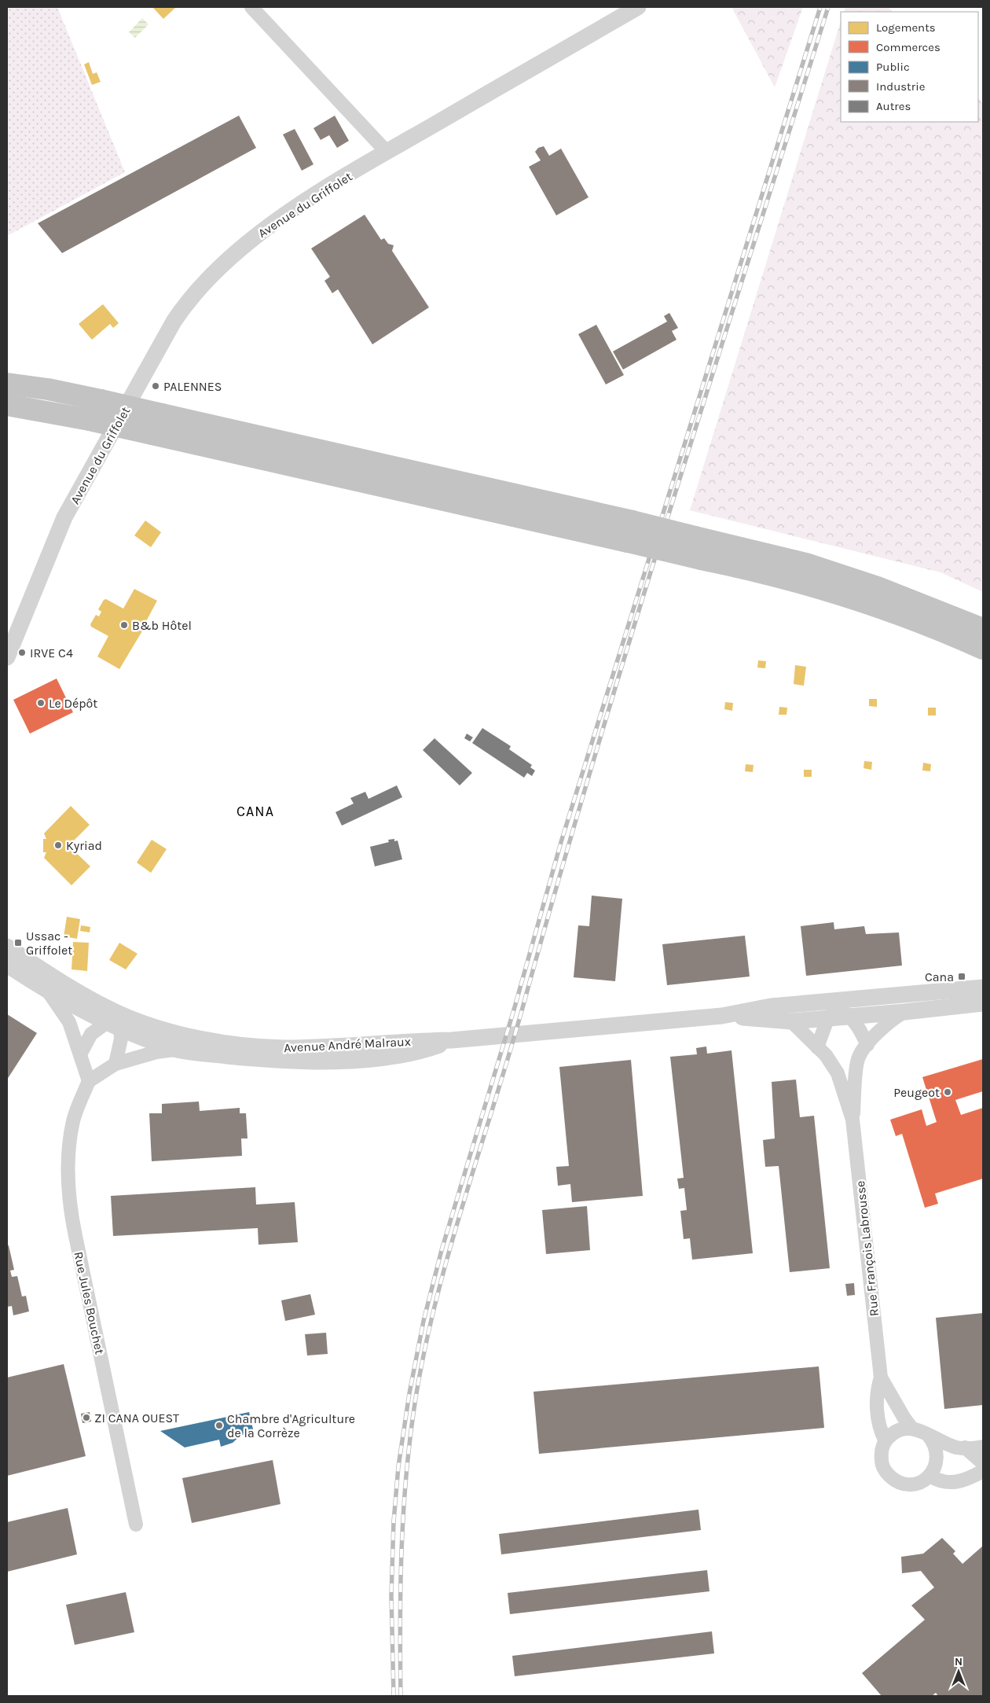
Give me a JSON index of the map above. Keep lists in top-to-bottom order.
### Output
{
  "streets": {
    "street": [
      "Avenue du Griffolet",
      "Avenue André Malraux",
      "Rue François Labrousse",
      "Rue Jules Bouchet"
    ]
  },
  "crossings": [
    ["Avenue André Malraux", "Rue François Labrousse"]
  ],
  "districts": ["CANA"],
  "places": {
    "other": [
      "PALENNES",
      "B&b Hôtel",
      "IRVE C4",
      "Le Dépôt",
      "Kyriad",
      "Peugeot",
      "ZI CANA OUEST",
      "Chambre d'Agriculture de la Corrèze"
    ],
    "transit": ["Ussac - Griffolet", "Cana"]
  },
  "legend": [
    "Logements",
    "Commerces",
    "Public",
    "Industrie",
    "Autres"
  ],
  "north": "top"
}
